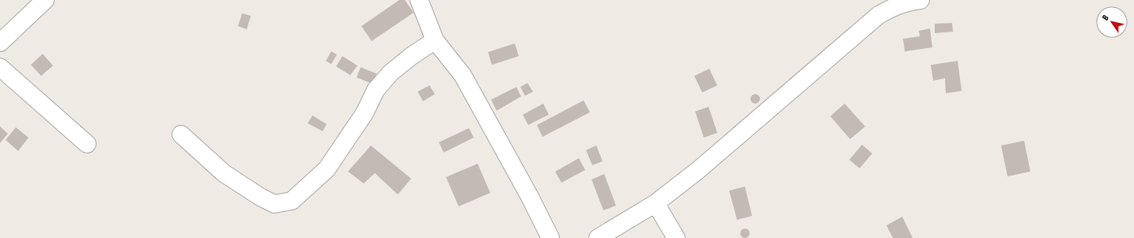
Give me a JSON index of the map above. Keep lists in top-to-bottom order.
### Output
{
  "north": "top left"
}
